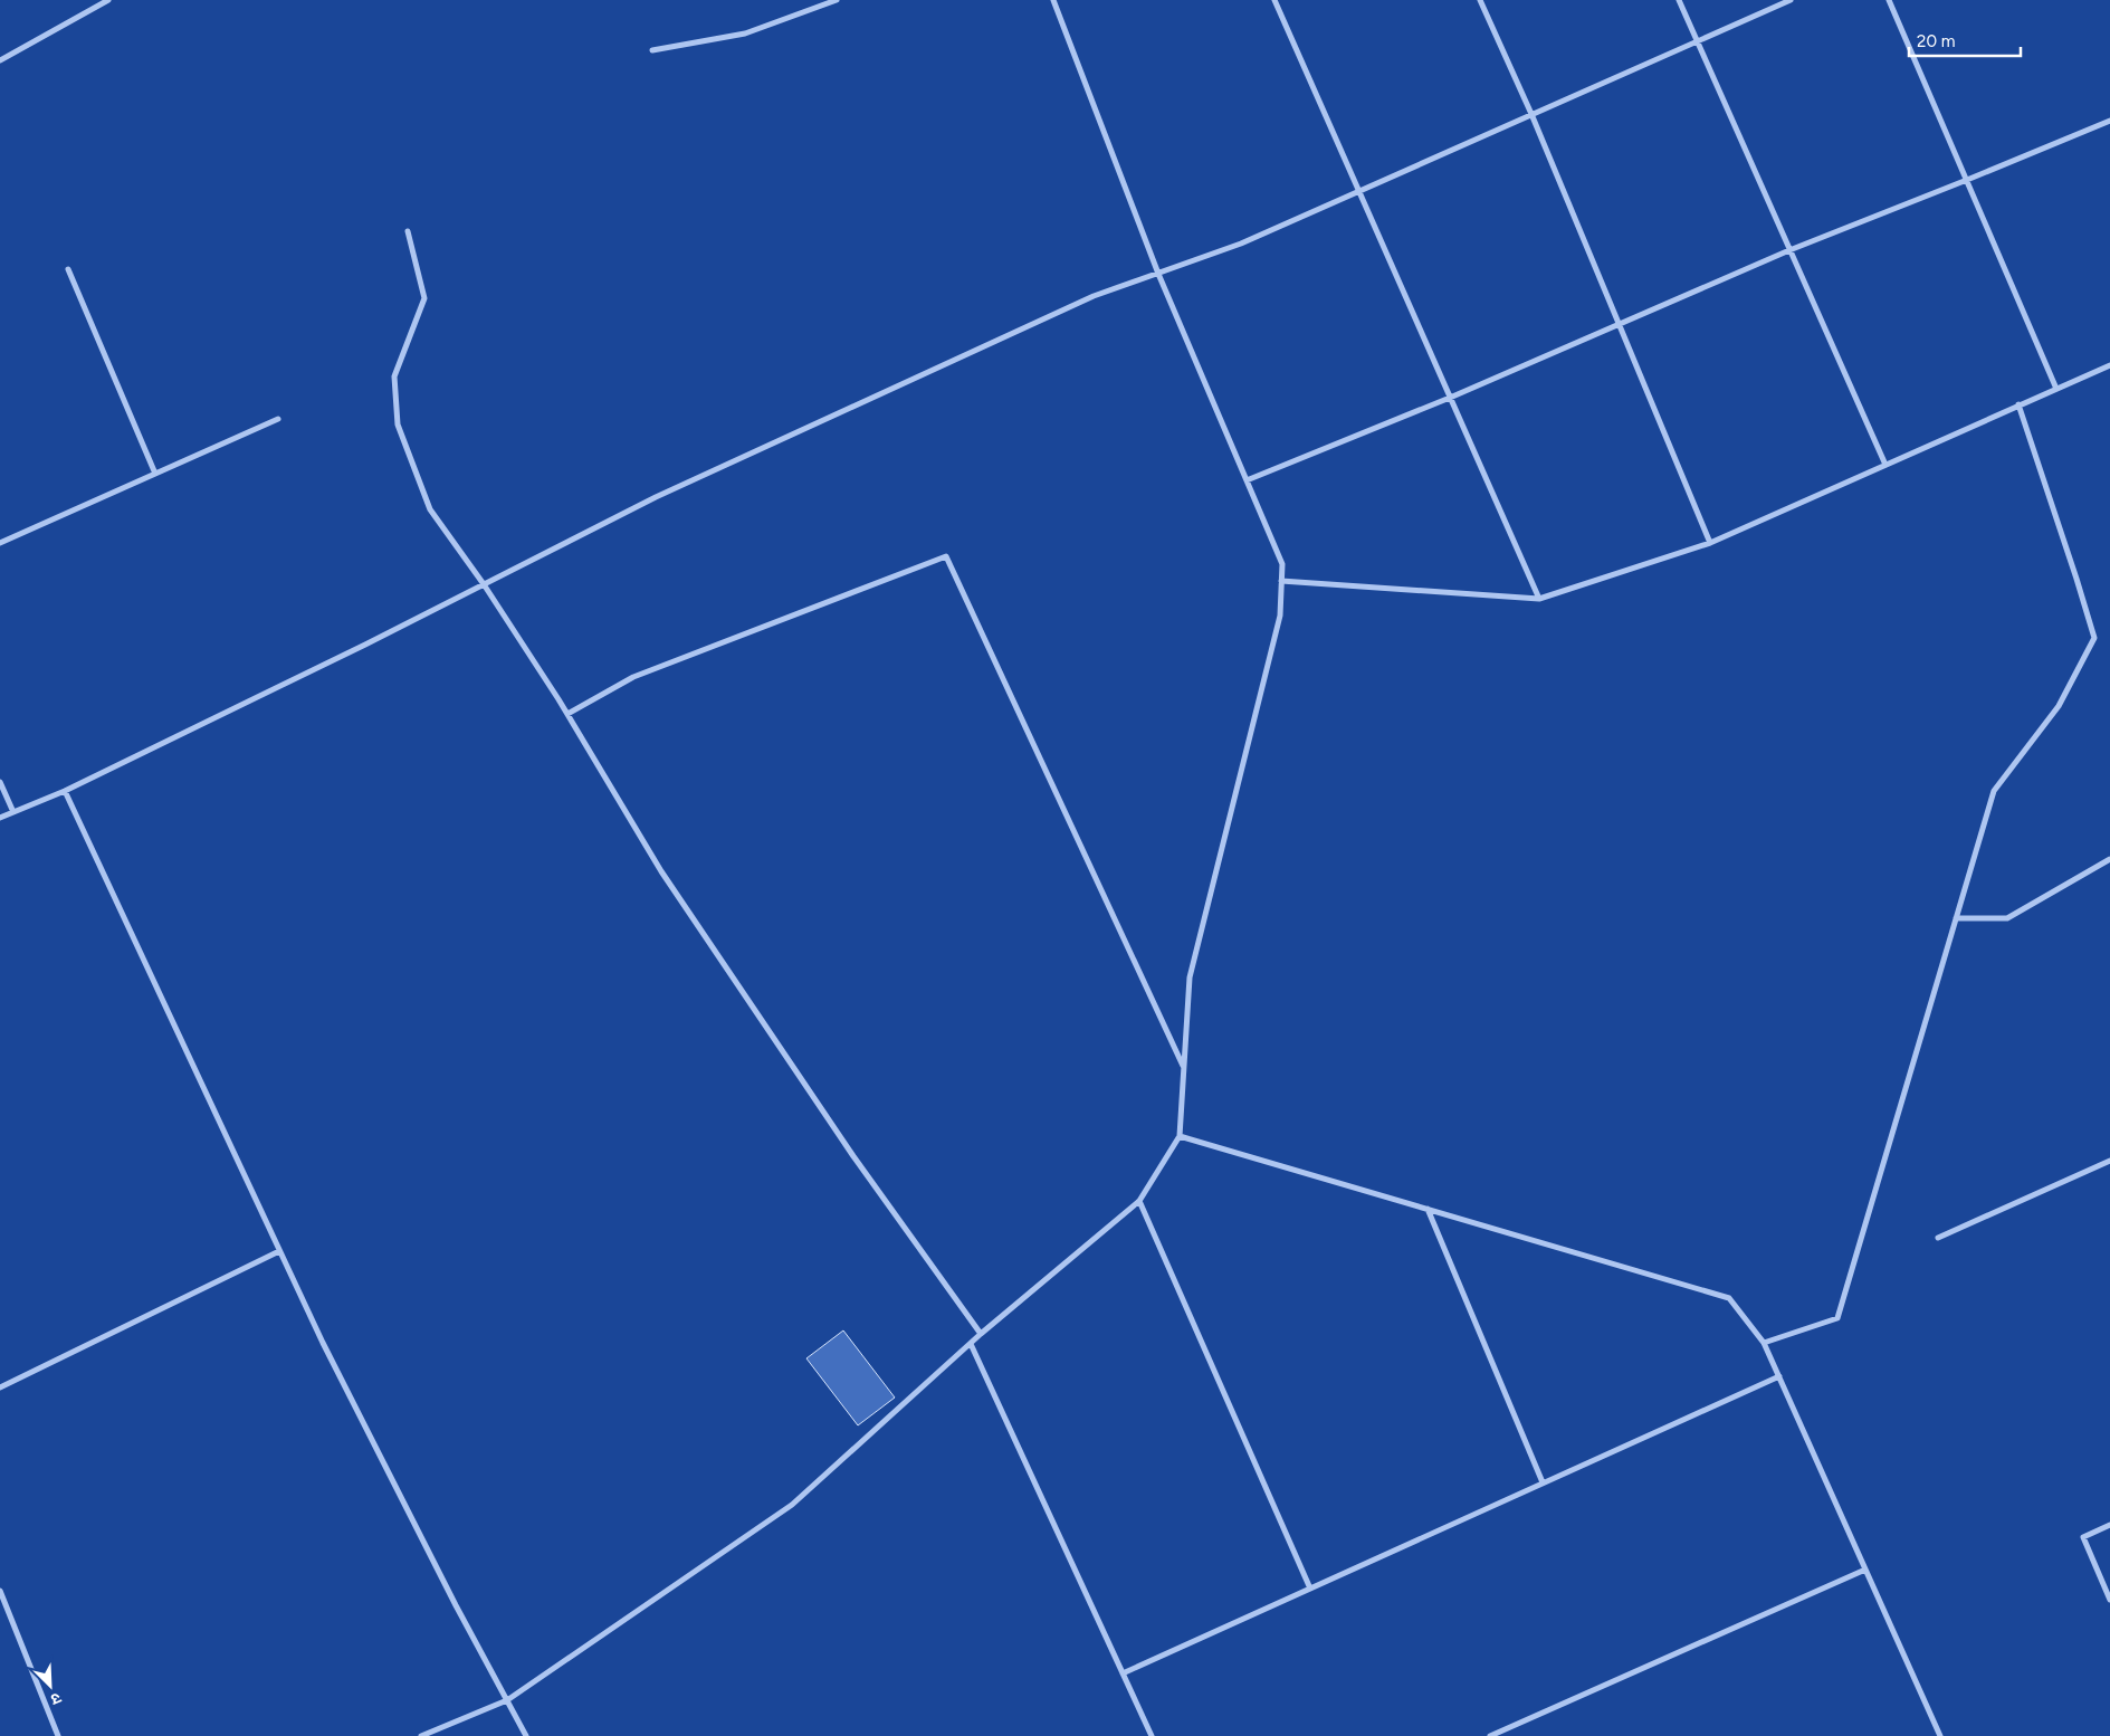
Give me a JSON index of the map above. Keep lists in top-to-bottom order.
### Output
{
  "scale_bar": "20 m",
  "north": "bottom right"
}
